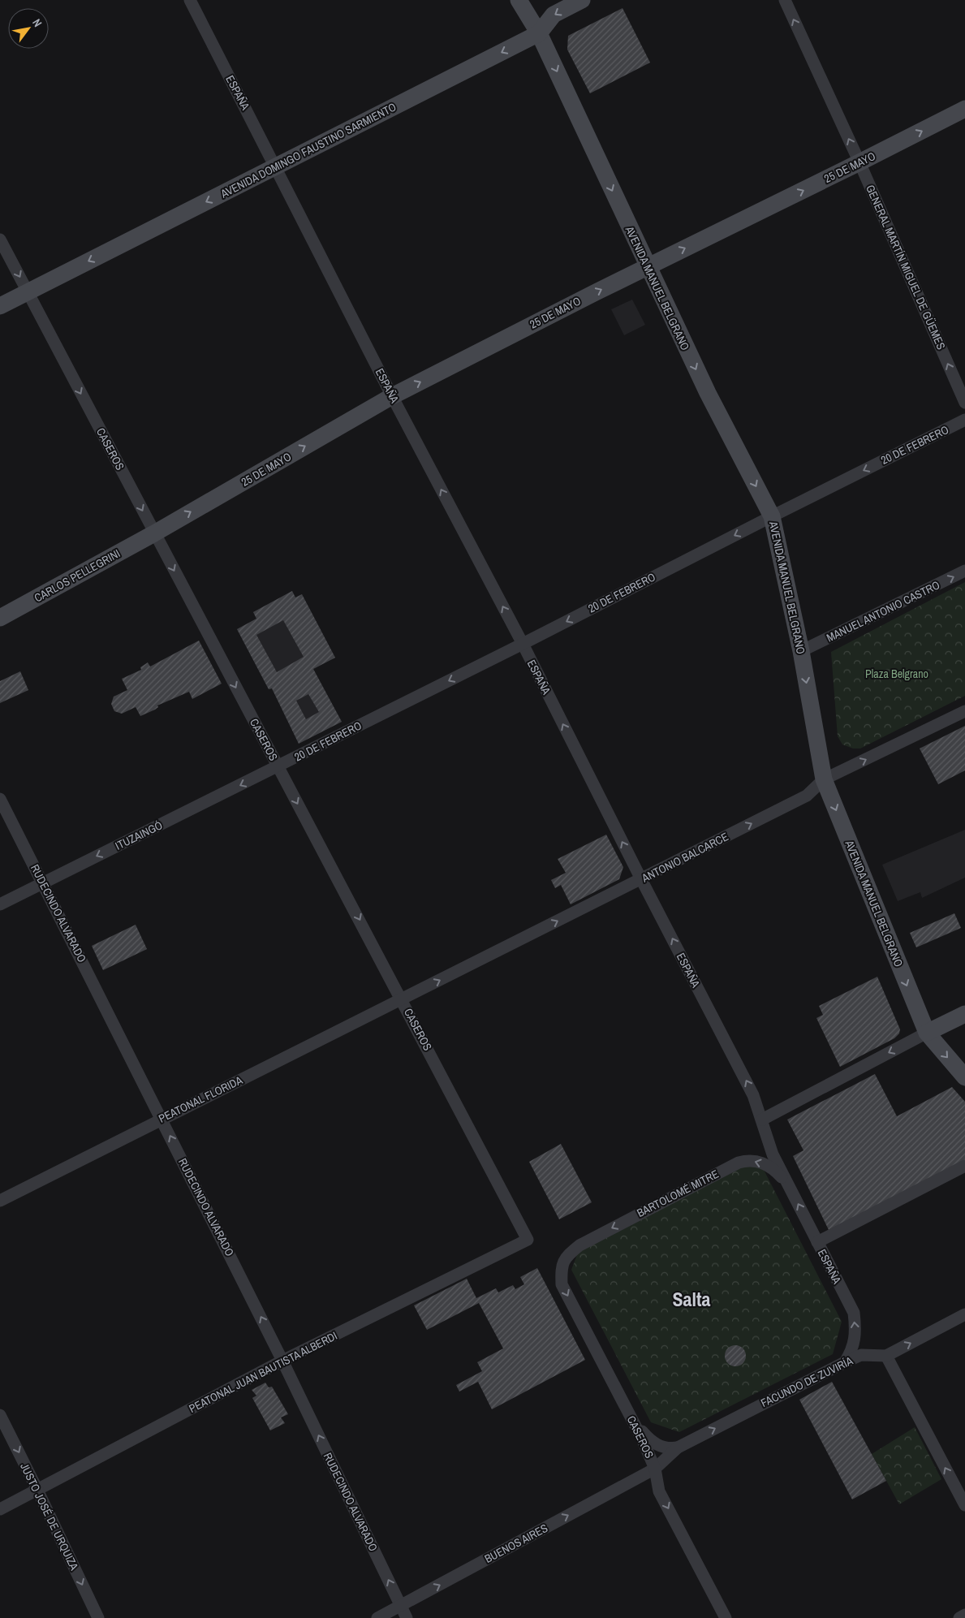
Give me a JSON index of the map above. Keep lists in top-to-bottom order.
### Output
{
  "streets": {
    "main road": [
      "AVENIDA DOMINGO FAUSTINO SARMIENTO",
      "25 DE MAYO",
      "AVENIDA MANUEL BELGRANO",
      "CARLOS PELLEGRINI"
    ],
    "street": [
      "ESPAÑA",
      "GENERAL MARTÍN MIGUEL DE GÜEMES",
      "20 DE FEBRERO",
      "CASEROS",
      "MANUEL ANTONIO CASTRO",
      "ITUZAINGÓ",
      "ANTONIO BALCARCE",
      "RUDECINDO ALVARADO",
      "PEATONAL FLORIDA",
      "BARTOLOMÉ MITRE",
      "PEATONAL JUAN BAUTISTA ALBERDI",
      "FACUNDO DE ZUVIRÍA",
      "JUSTO JOSÉ DE URQUIZA",
      "BUENOS AIRES"
    ]
  },
  "crossings": [
    ["ESPAÑA", "AVENIDA DOMINGO FAUSTINO SARMIENTO"],
    ["ESPAÑA", "25 DE MAYO"],
    ["ESPAÑA", "20 DE FEBRERO"],
    ["ESPAÑA", "ANTONIO BALCARCE"],
    ["ESPAÑA", "BARTOLOMÉ MITRE"],
    ["ESPAÑA", "FACUNDO DE ZUVIRÍA"],
    ["AVENIDA DOMINGO FAUSTINO SARMIENTO", "AVENIDA MANUEL BELGRANO"],
    ["AVENIDA DOMINGO FAUSTINO SARMIENTO", "CASEROS"],
    ["25 DE MAYO", "GENERAL MARTÍN MIGUEL DE GÜEMES"],
    ["25 DE MAYO", "AVENIDA MANUEL BELGRANO"],
    ["25 DE MAYO", "CASEROS"],
    ["25 DE MAYO", "CARLOS PELLEGRINI"],
    ["AVENIDA MANUEL BELGRANO", "20 DE FEBRERO"],
    ["AVENIDA MANUEL BELGRANO", "MANUEL ANTONIO CASTRO"],
    ["AVENIDA MANUEL BELGRANO", "ANTONIO BALCARCE"],
    ["20 DE FEBRERO", "CASEROS"],
    ["20 DE FEBRERO", "ITUZAINGÓ"],
    ["CASEROS", "CARLOS PELLEGRINI"],
    ["CASEROS", "ITUZAINGÓ"],
    ["CASEROS", "ANTONIO BALCARCE"],
    ["CASEROS", "PEATONAL FLORIDA"],
    ["CASEROS", "BARTOLOMÉ MITRE"],
    ["CASEROS", "PEATONAL JUAN BAUTISTA ALBERDI"],
    ["CASEROS", "FACUNDO DE ZUVIRÍA"],
    ["CASEROS", "BUENOS AIRES"],
    ["ITUZAINGÓ", "RUDECINDO ALVARADO"],
    ["ANTONIO BALCARCE", "PEATONAL FLORIDA"],
    ["RUDECINDO ALVARADO", "PEATONAL FLORIDA"],
    ["RUDECINDO ALVARADO", "PEATONAL JUAN BAUTISTA ALBERDI"],
    ["RUDECINDO ALVARADO", "BUENOS AIRES"],
    ["PEATONAL JUAN BAUTISTA ALBERDI", "JUSTO JOSÉ DE URQUIZA"],
    ["FACUNDO DE ZUVIRÍA", "BUENOS AIRES"]
  ],
  "one_way": [
    "ESPAÑA",
    "AVENIDA DOMINGO FAUSTINO SARMIENTO",
    "25 DE MAYO",
    "GENERAL MARTÍN MIGUEL DE GÜEMES",
    "AVENIDA MANUEL BELGRANO",
    "20 DE FEBRERO",
    "CASEROS",
    "MANUEL ANTONIO CASTRO",
    "ITUZAINGÓ",
    "ANTONIO BALCARCE",
    "RUDECINDO ALVARADO",
    "FACUNDO DE ZUVIRÍA",
    "JUSTO JOSÉ DE URQUIZA",
    "BUENOS AIRES"
  ],
  "districts": ["Salta"],
  "parks": ["Plaza Belgrano"],
  "north": "top right"
}
